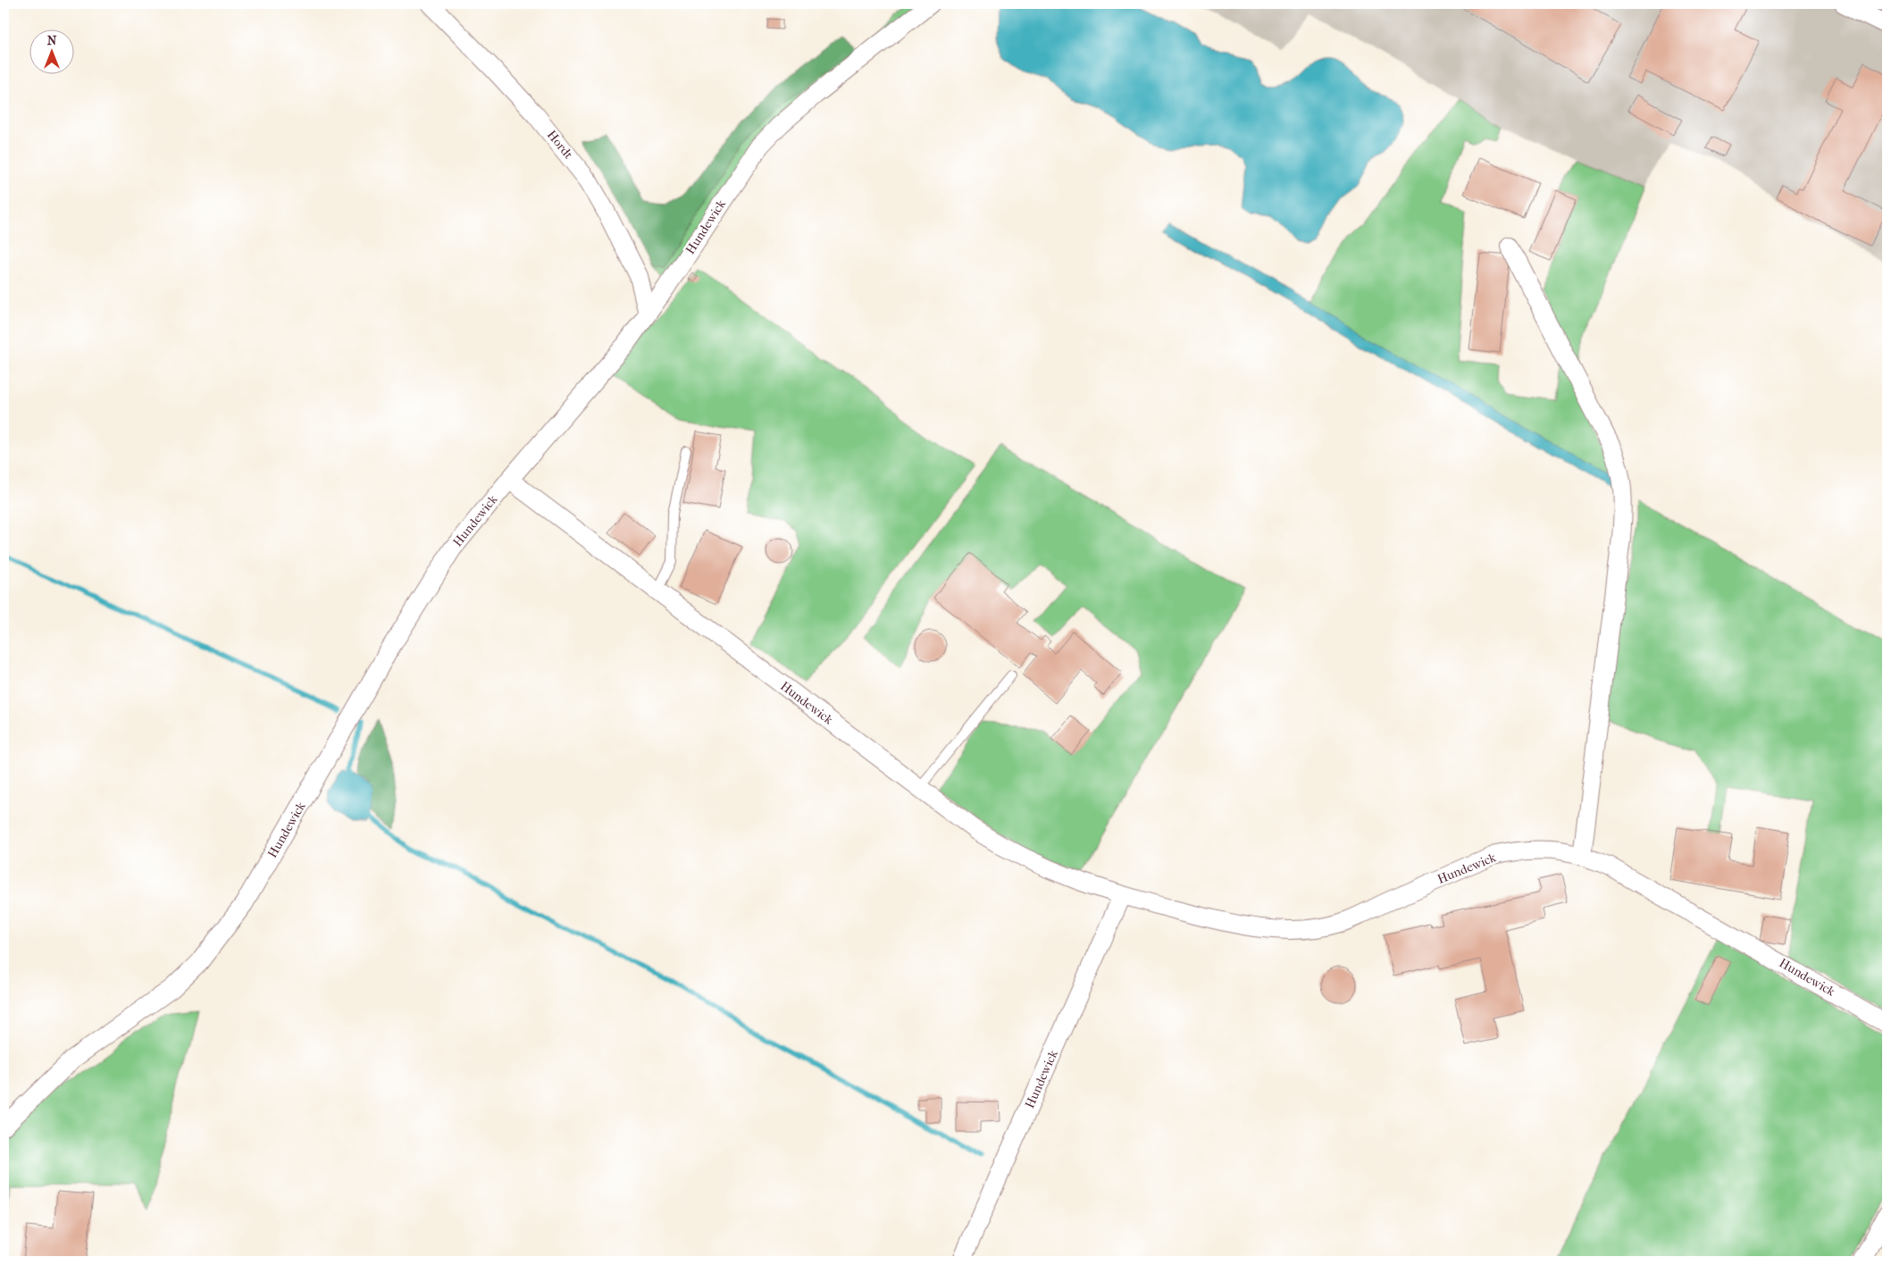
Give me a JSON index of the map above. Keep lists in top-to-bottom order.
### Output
{
  "streets": {
    "street": ["Hordt", "Hundewick"]
  },
  "crossings": [
    ["Hordt", "Hundewick"]
  ],
  "north": "top"
}
